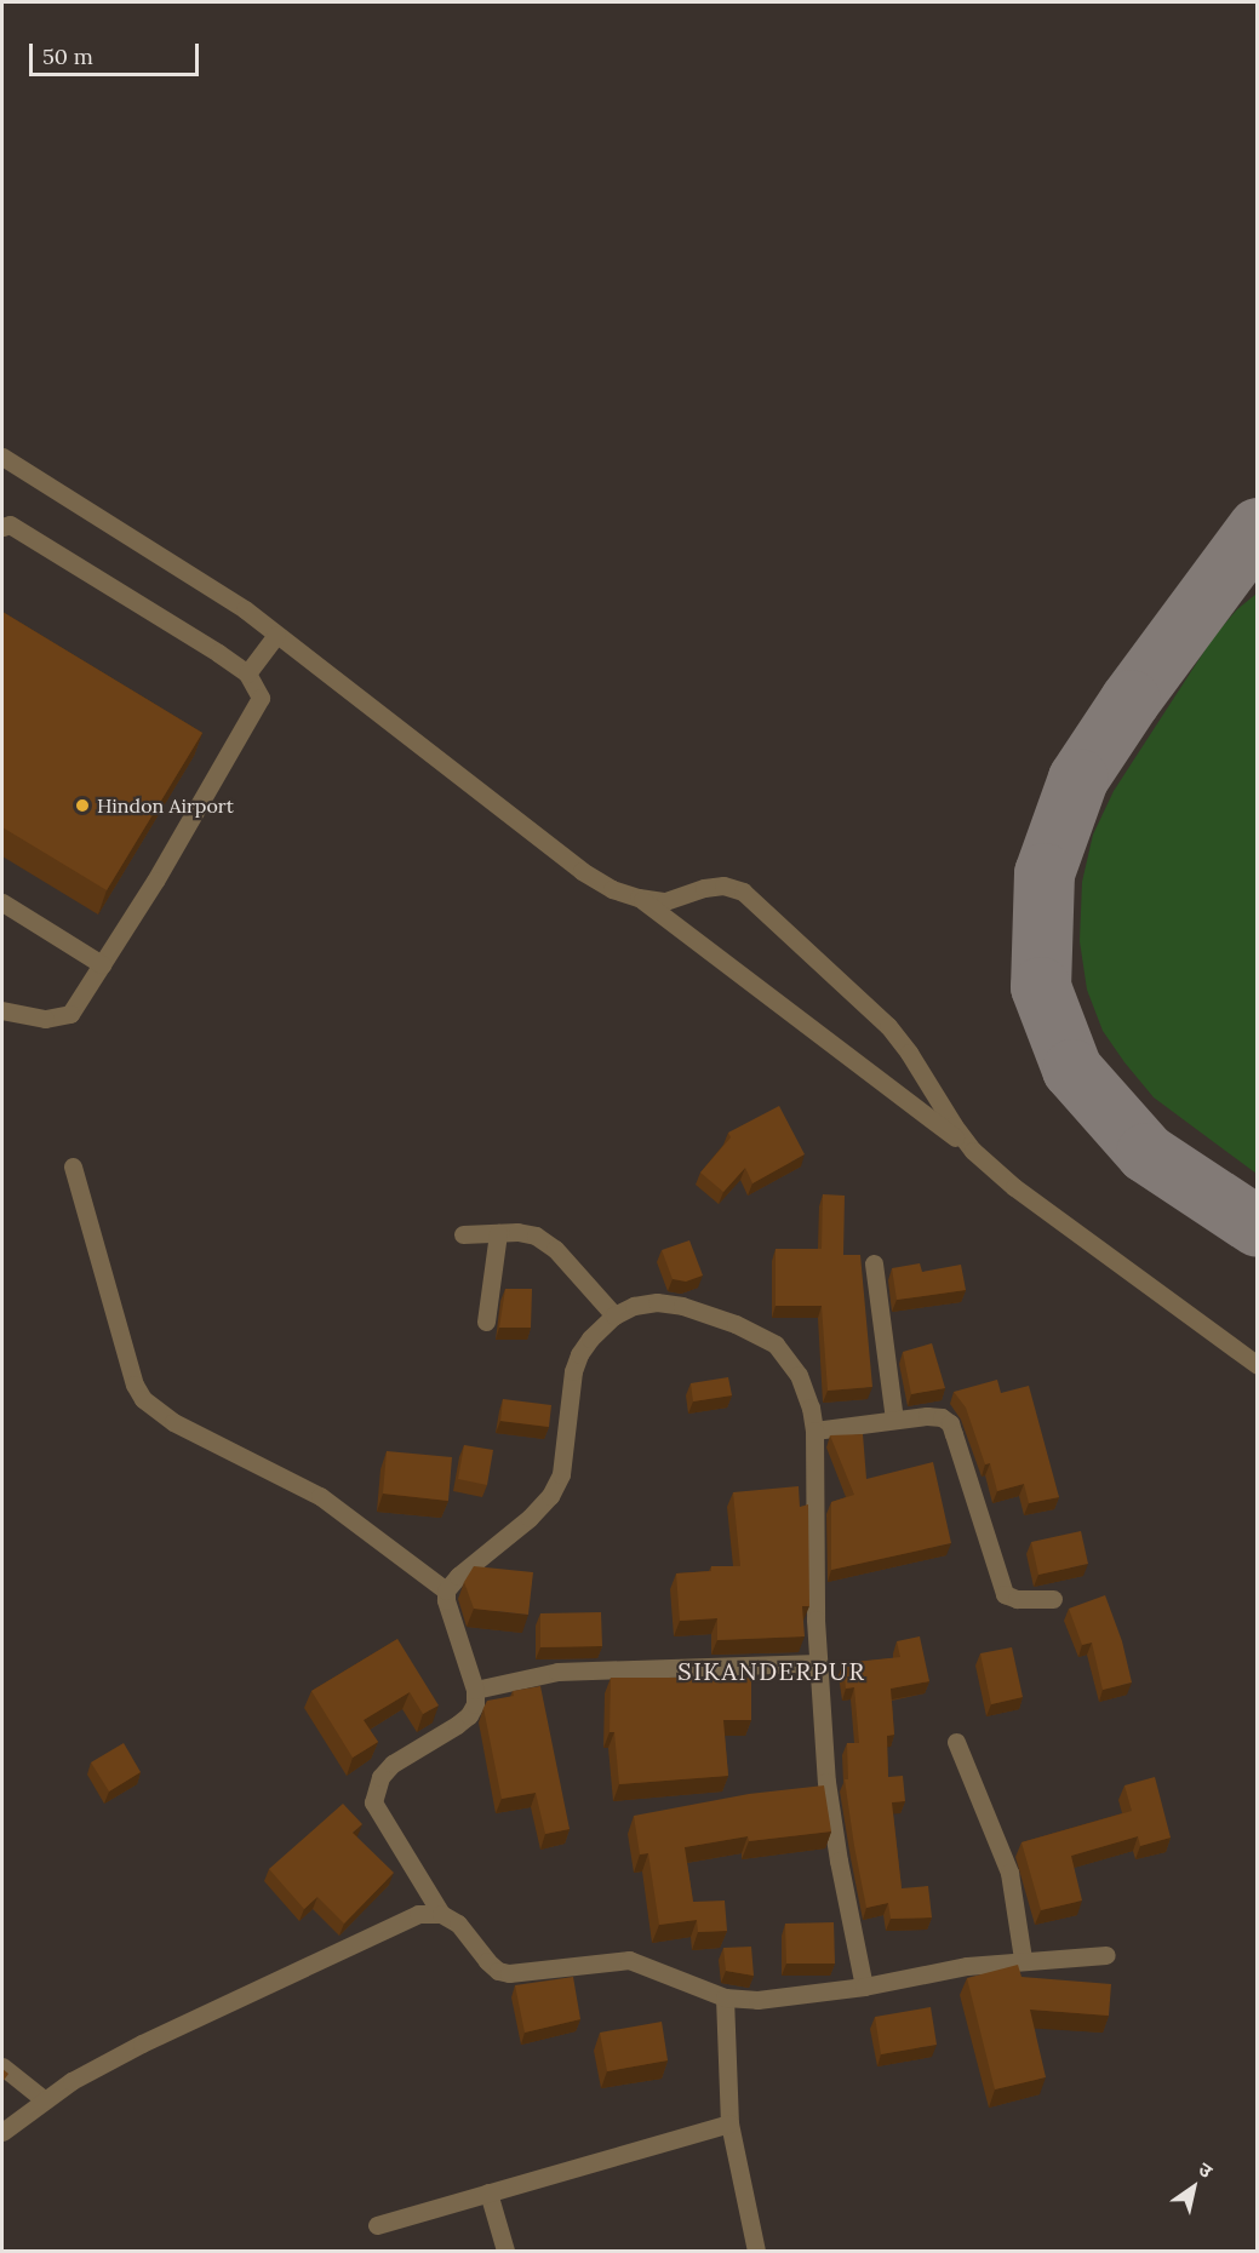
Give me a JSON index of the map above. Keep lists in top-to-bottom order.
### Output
{
  "districts": ["SIKANDERPUR"],
  "places": ["Hindon Airport"],
  "scale_bar": "50 m",
  "north": "top right"
}
